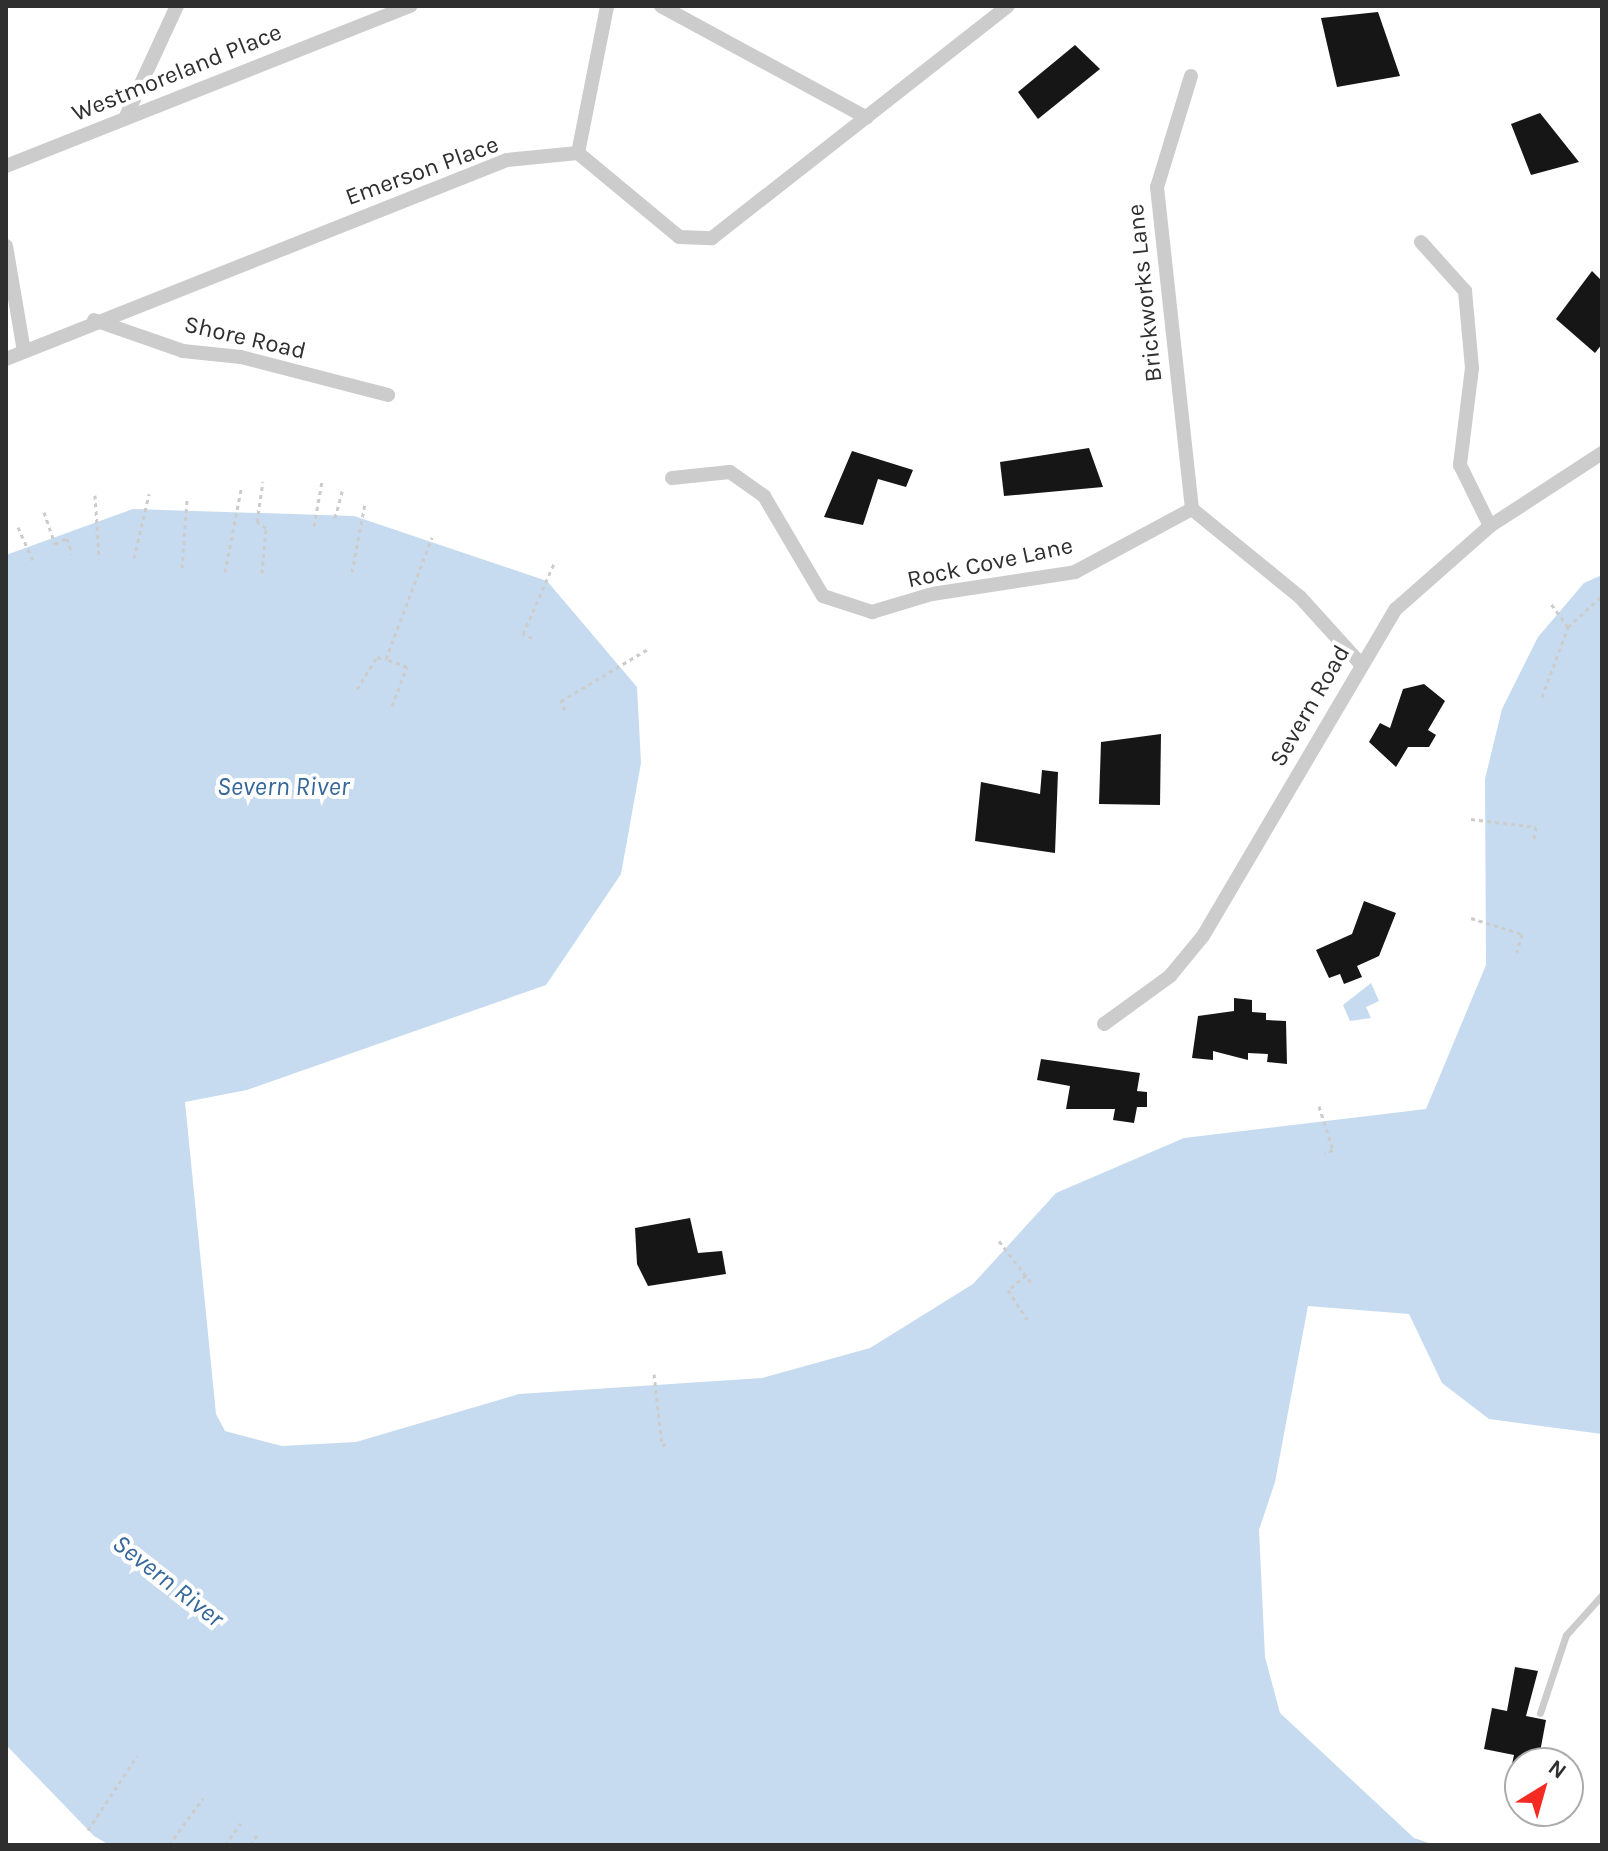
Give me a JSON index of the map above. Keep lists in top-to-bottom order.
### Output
{
  "streets": {
    "street": [
      "Westmoreland Place",
      "Emerson Place",
      "Brickworks Lane",
      "Shore Road",
      "Rock Cove Lane",
      "Severn Road"
    ]
  },
  "crossings": [
    ["Emerson Place", "Shore Road"],
    ["Brickworks Lane", "Rock Cove Lane"]
  ],
  "water": ["Severn River"],
  "north": "top right"
}
